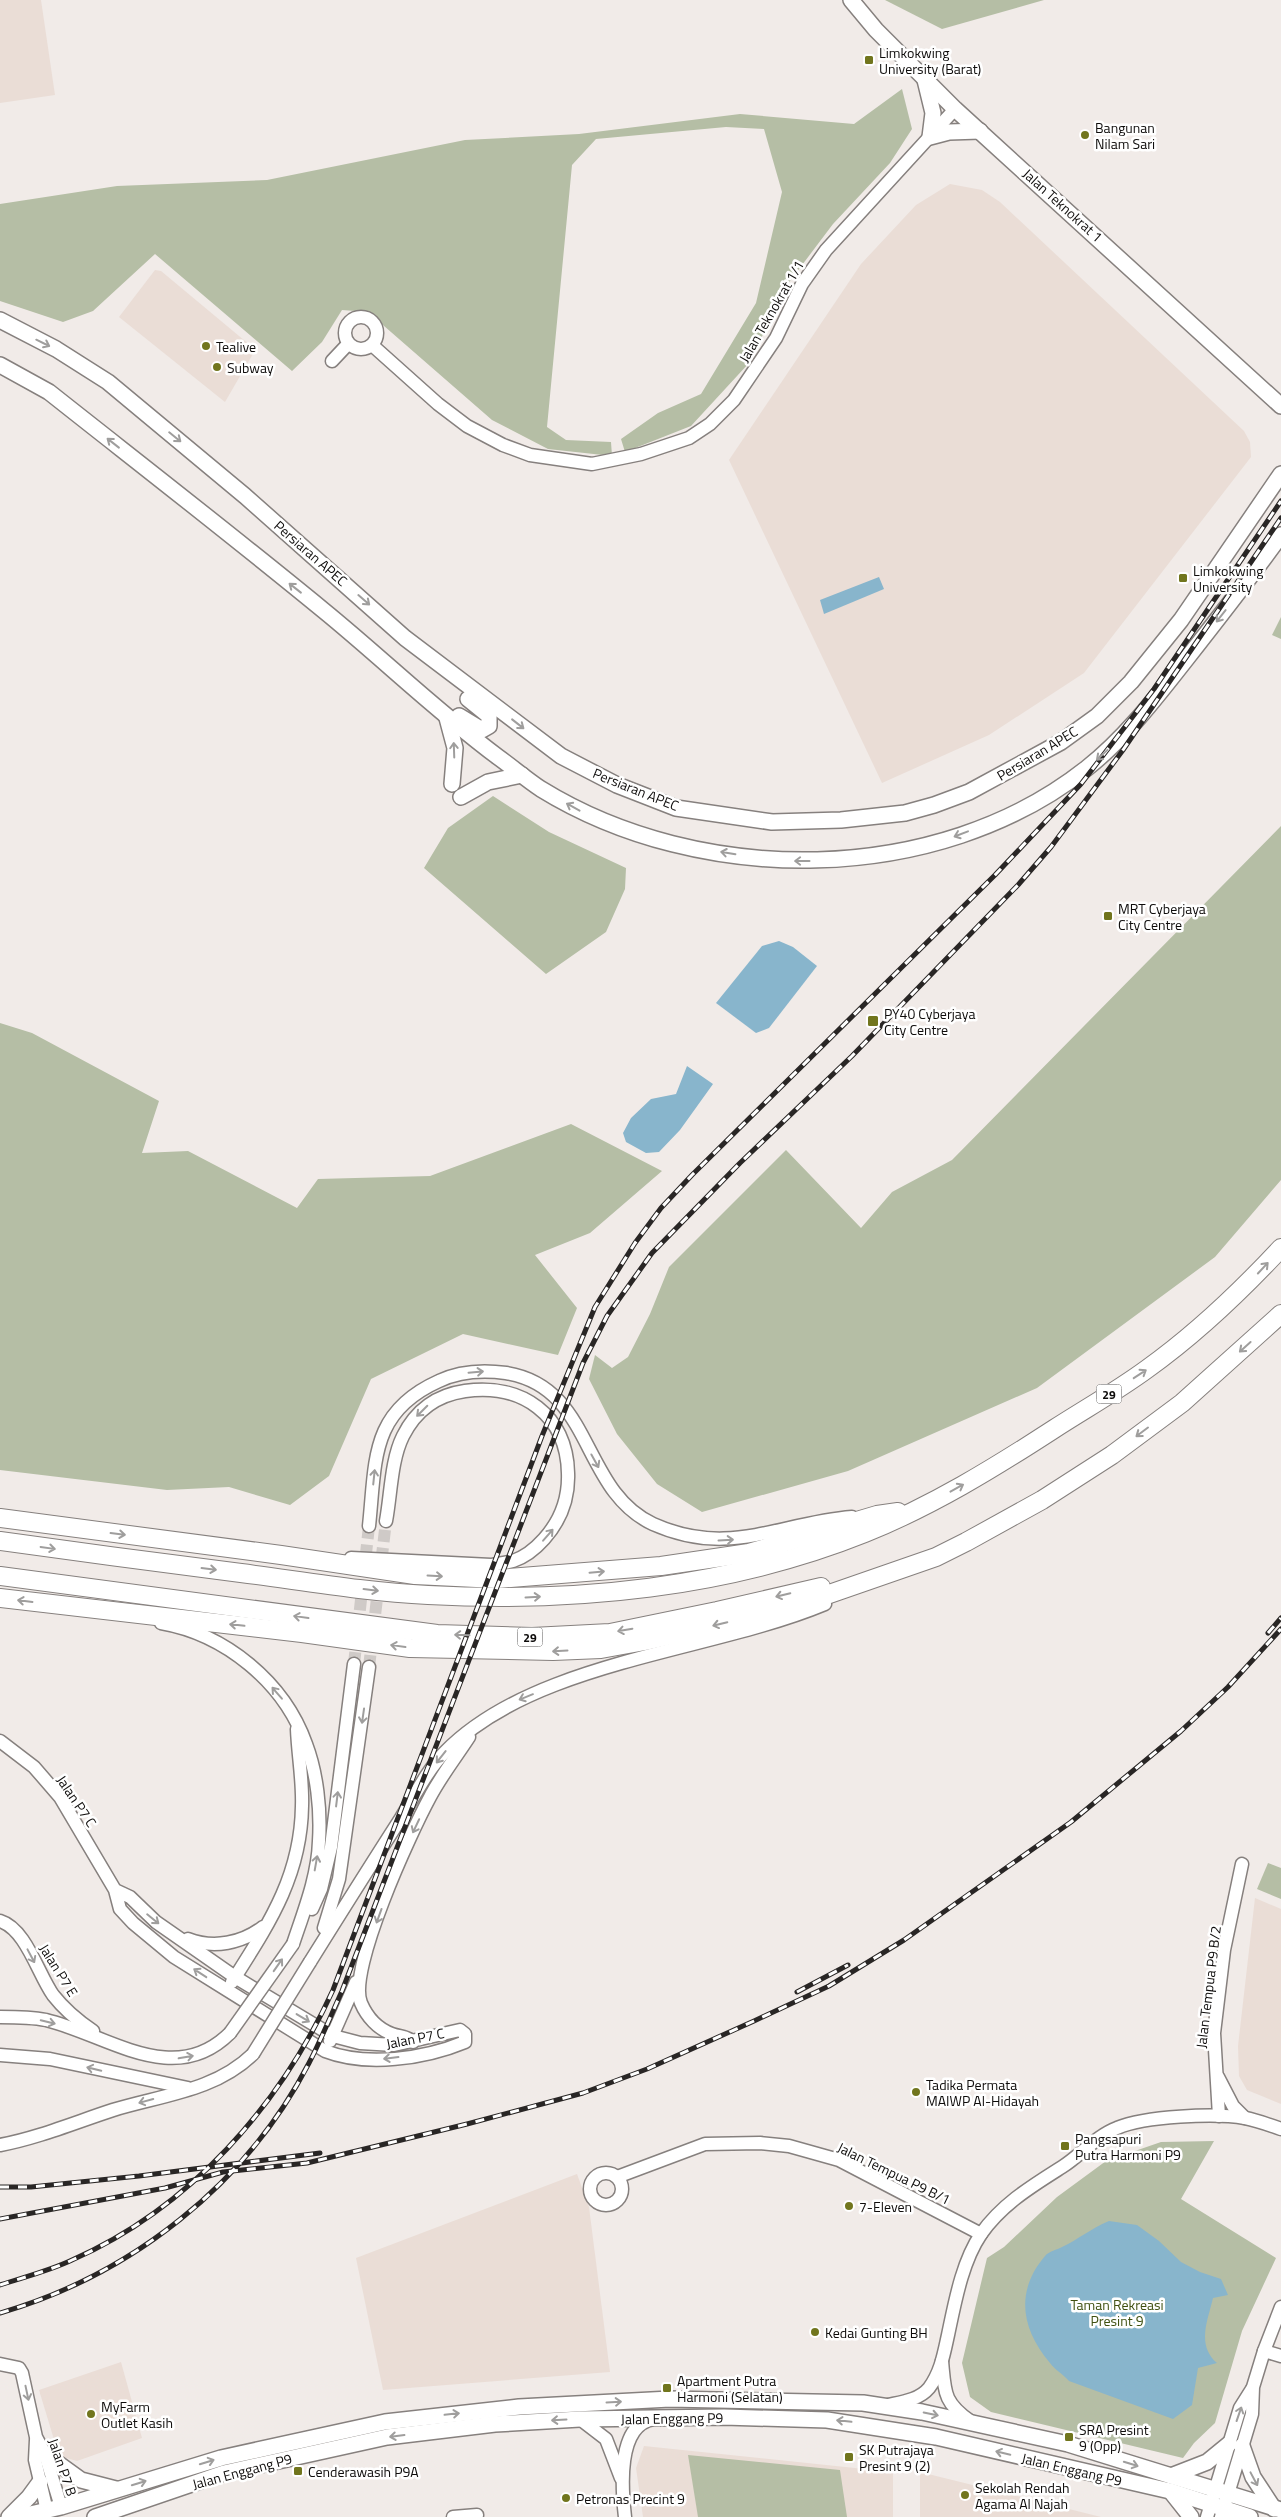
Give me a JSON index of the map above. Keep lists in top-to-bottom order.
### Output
{
  "streets": {
    "highway": ["29"],
    "main road": ["Jalan Teknokrat 1", "Persiaran APEC", "Jalan Enggang P9"],
    "street": [
      "Jalan Teknokrat 1/1",
      "Jalan P7 C",
      "Jalan P7 E",
      "Jalan Tempua P9 B/2",
      "Jalan Tempua P9 B/1",
      "Jalan P7 B"
    ]
  },
  "crossings": [
    ["Jalan Teknokrat 1", "Jalan Teknokrat 1/1"],
    ["Jalan Enggang P9", "Jalan P7 B"]
  ],
  "one_way": ["Persiaran APEC", "Jalan P7 E"],
  "parks": ["Taman Rekreasi Presint 9"],
  "places": {
    "transit": [
      "Limkokwing University (Barat)",
      "Limkokwing University",
      "MRT Cyberjaya City Centre",
      "PY40 Cyberjaya City Centre",
      "Pangsapuri Putra Harmoni P9",
      "Apartment Putra Harmoni (Selatan)",
      "SRA Presint 9 (Opp)",
      "SK Putrajaya Presint 9 (2)",
      "Cenderawasih P9A"
    ],
    "other": [
      "Bangunan Nilam Sari",
      "Tealive",
      "Subway",
      "Tadika Permata MAIWP Al-Hidayah",
      "7-Eleven",
      "Kedai Gunting BH",
      "MyFarm Outlet Kasih",
      "Sekolah Rendah Agama Al Najah",
      "Petronas Precint 9"
    ]
  }
}
